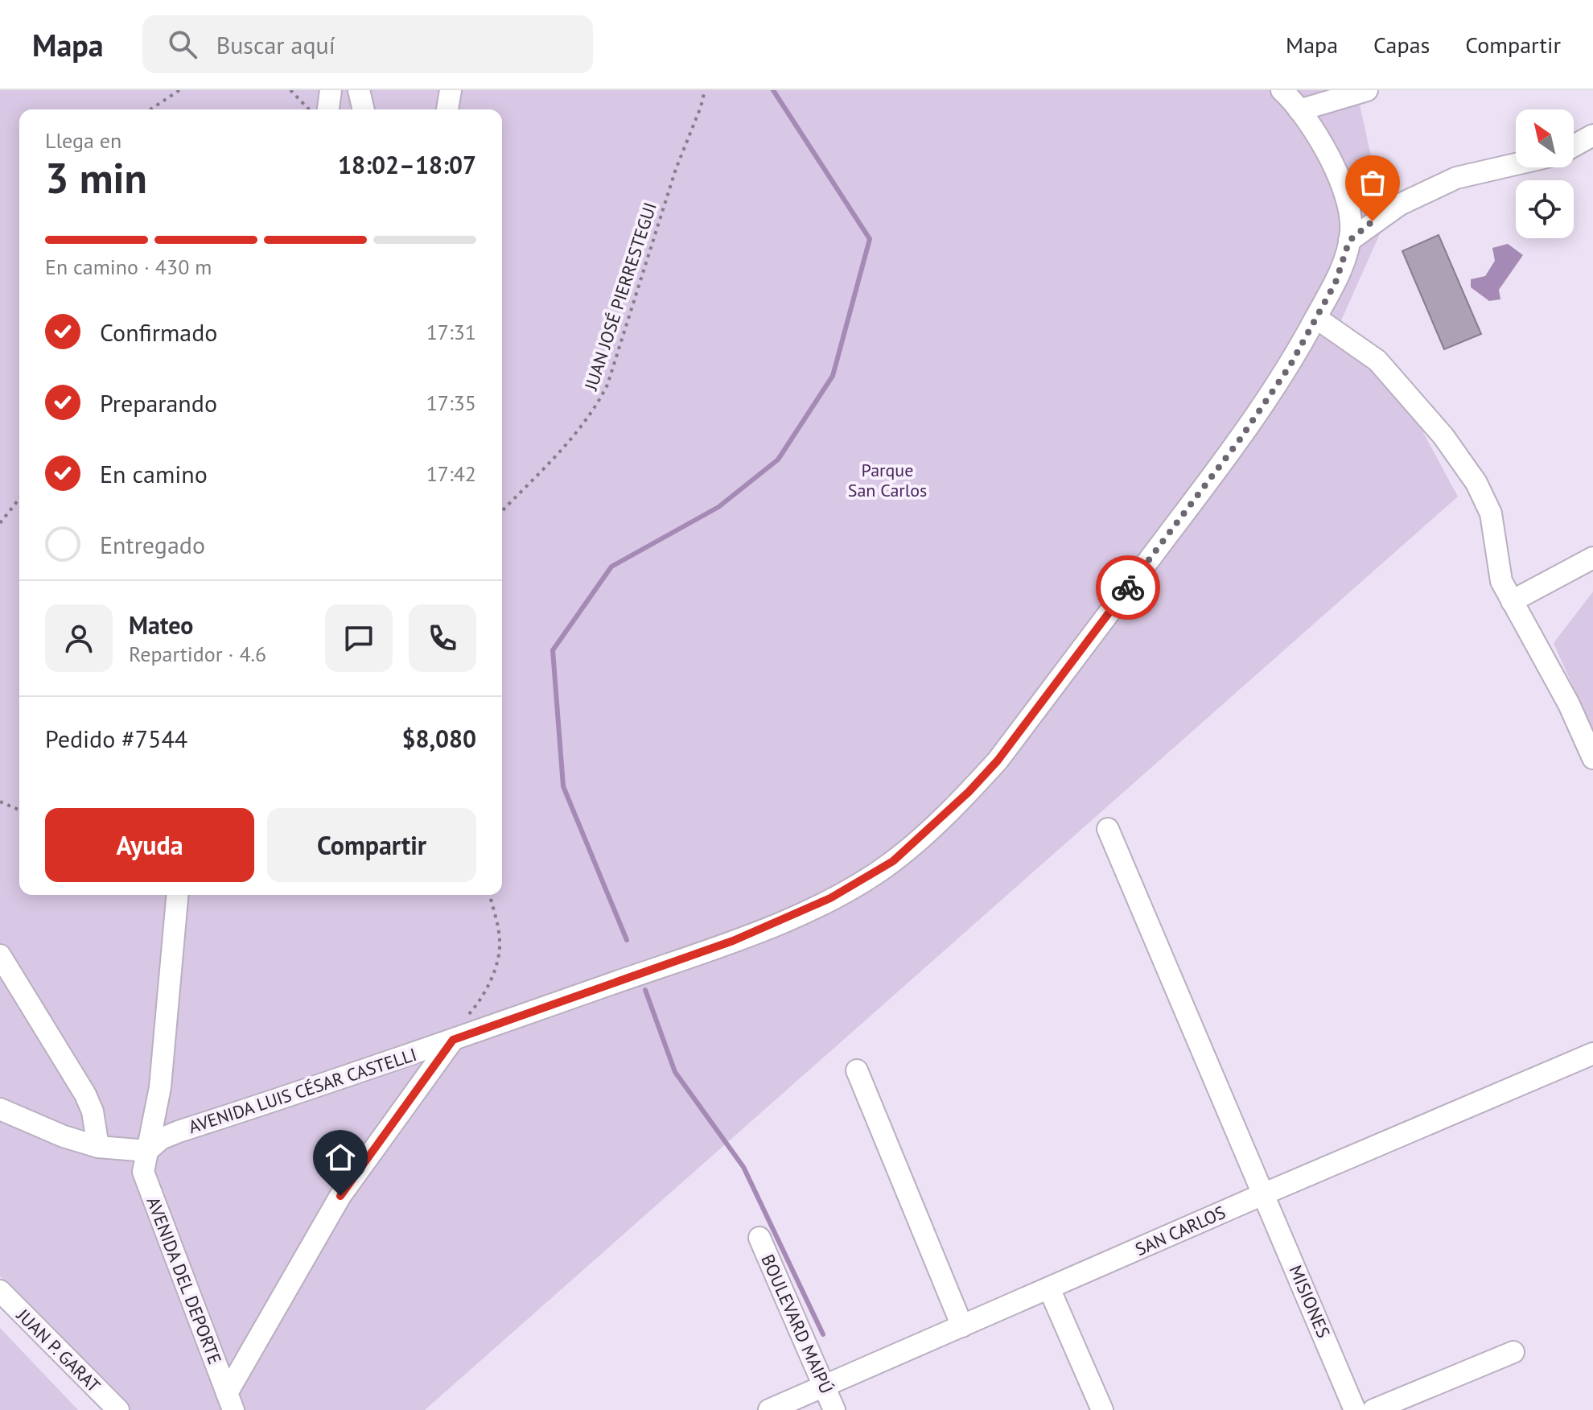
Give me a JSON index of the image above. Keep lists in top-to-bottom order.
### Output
{
  "streets": {
    "street": [
      "AVENIDA LUIS CÉSAR CASTELLI",
      "SAN CARLOS",
      "AVENIDA DEL DEPORTE",
      "MISIONES",
      "BOULEVARD MAIPÚ",
      "JUAN P. GARAT"
    ],
    "path": ["JUAN JOSÉ PIERRESTEGUI"]
  },
  "crossings": [
    ["AVENIDA LUIS CÉSAR CASTELLI", "AVENIDA DEL DEPORTE"],
    ["SAN CARLOS", "MISIONES"],
    ["SAN CARLOS", "BOULEVARD MAIPÚ"]
  ],
  "parks": ["Parque San Carlos"],
  "north": "top left",
  "page": {
    "header": "Mapa",
    "search": "Buscar aquí",
    "nav": ["Mapa", "Capas", "Compartir"],
    "heading": ["3 min", "Llega en", "18:02–18:07"],
    "panel": [
      "Mateo",
      "Repartidor · 4.6",
      "Pedido #7544",
      "$8,080"
    ],
    "bar": "En camino · 430 m",
    "list": [
      ["Confirmado", "17:31"],
      ["Preparando", "17:35"],
      ["En camino", "17:42"],
      "Entregado"
    ],
    "buttons": ["Ayuda", "Compartir"]
  }
}
